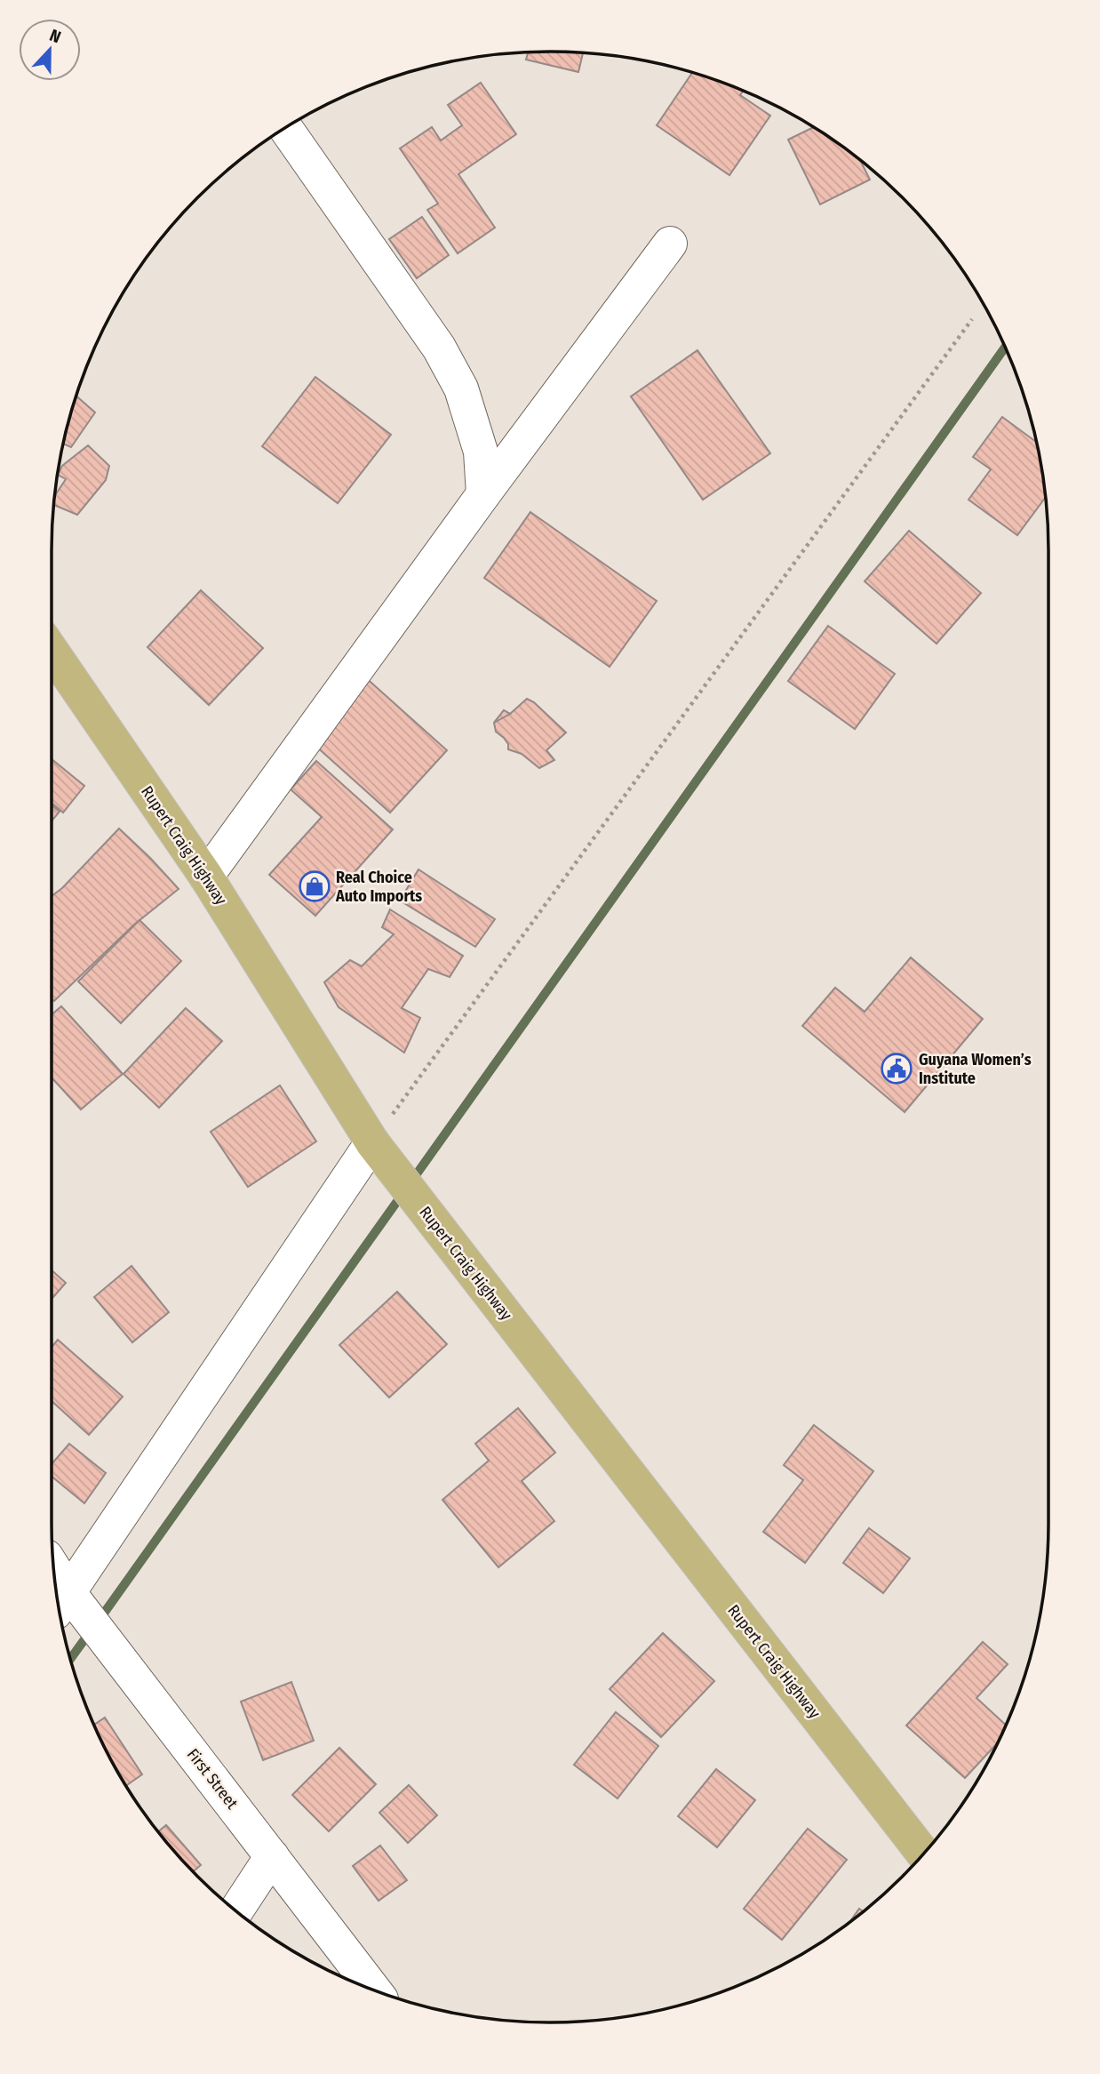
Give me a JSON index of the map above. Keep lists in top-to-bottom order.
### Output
{
  "streets": {
    "main road": ["Rupert Craig Highway"],
    "street": ["First Street"]
  },
  "places": {
    "shop": ["Real Choice Auto Imports"],
    "public building": ["Guyana Women’s Institute"]
  },
  "north": "top"
}
